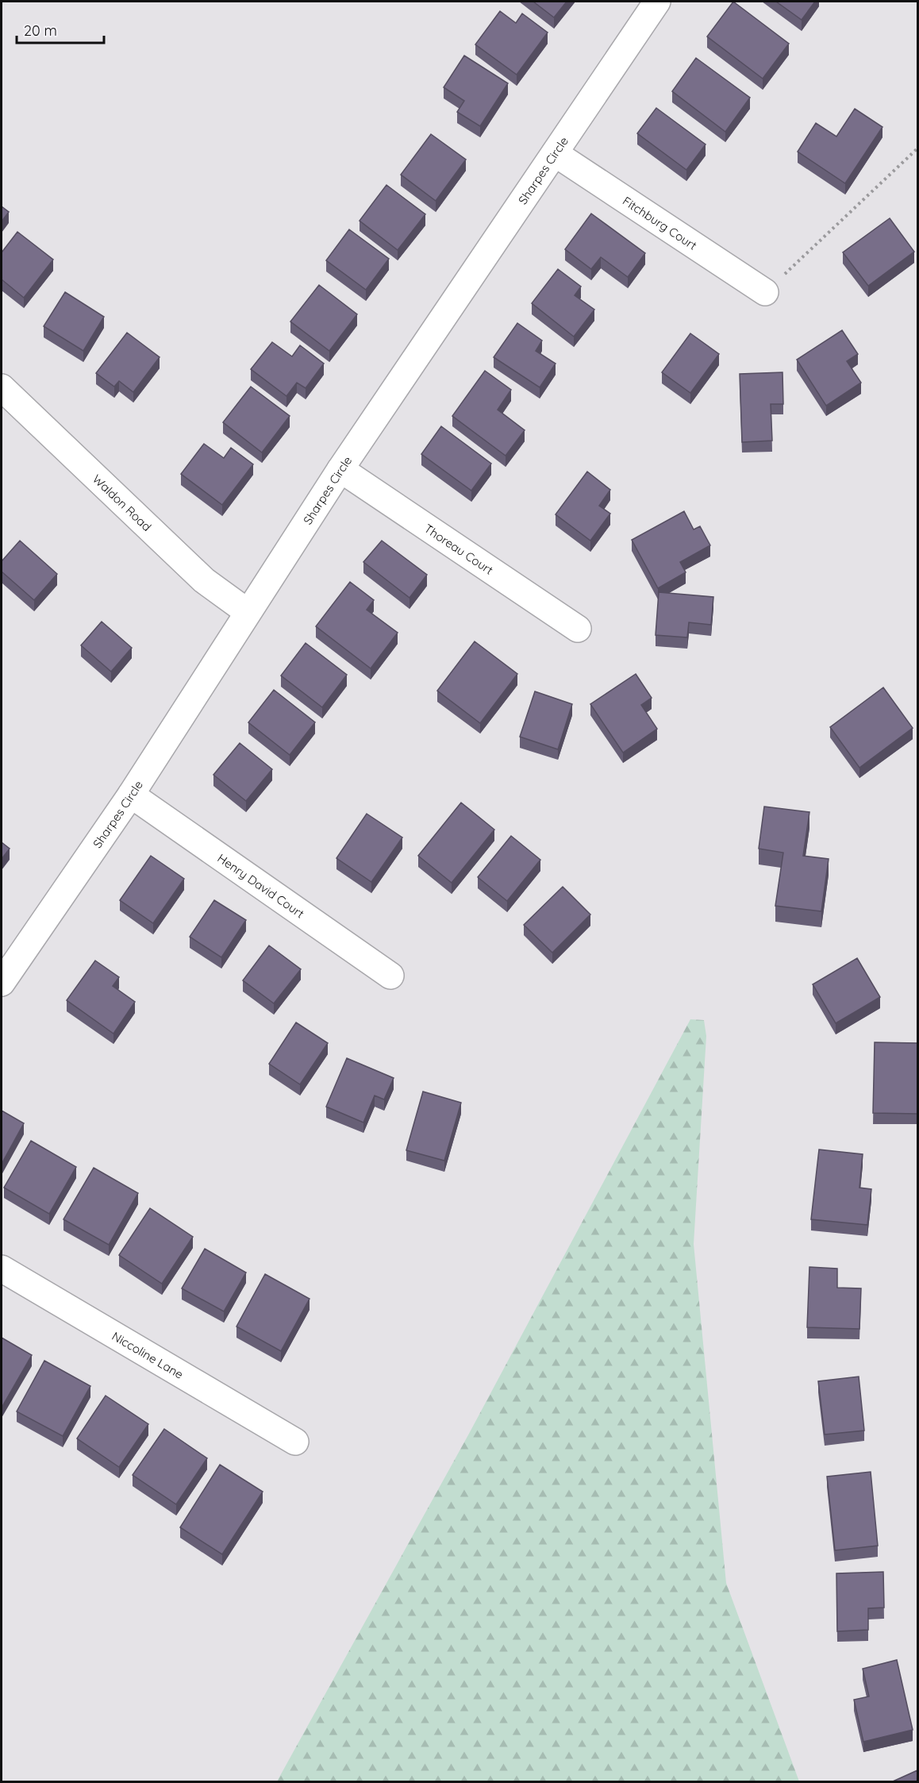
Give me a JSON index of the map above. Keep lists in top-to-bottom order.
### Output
{
  "streets": {
    "street": [
      "Sharpes Circle",
      "Fitchburg Court",
      "Waldon Road",
      "Thoreau Court",
      "Henry David Court",
      "Niccoline Lane"
    ]
  },
  "crossings": [
    ["Sharpes Circle", "Fitchburg Court"],
    ["Sharpes Circle", "Waldon Road"],
    ["Sharpes Circle", "Thoreau Court"],
    ["Sharpes Circle", "Henry David Court"]
  ],
  "scale_bar": "20 m"
}
